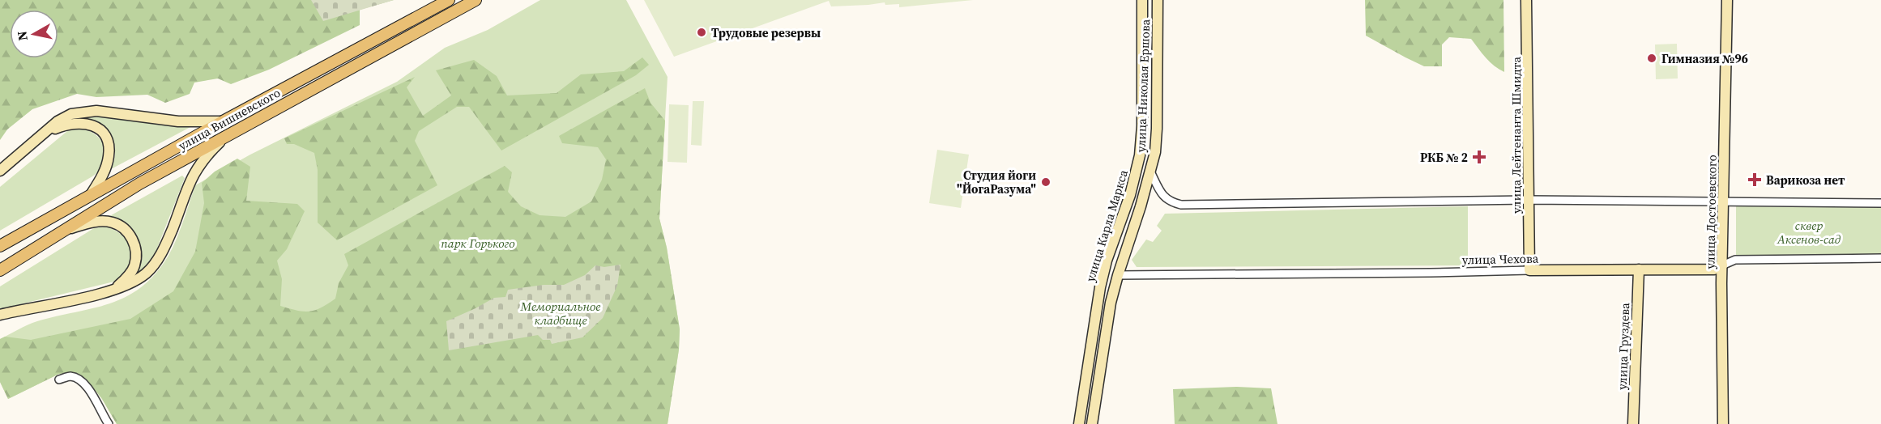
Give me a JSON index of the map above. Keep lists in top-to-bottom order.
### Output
{
  "streets": {
    "main road": ["улица Вишневского"],
    "street": [
      "улица Николая Ершова",
      "улица Лейтенанта Шмидта",
      "улица Достоевского",
      "улица Карла Маркса",
      "улица Чехова",
      "улица Груздева"
    ]
  },
  "crossings": [
    ["улица Николая Ершова", "улица Карла Маркса"],
    ["улица Лейтенанта Шмидта", "улица Чехова"],
    ["улица Достоевского", "улица Чехова"],
    ["улица Карла Маркса", "улица Чехова"],
    ["улица Чехова", "улица Груздева"]
  ],
  "parks": ["сквер Аксенов-сад", "парк Горького", "Мемориальное кладбище"],
  "places": {
    "other": ["Трудовые резервы", "Гимназия №96", "Студия йоги \"ЙогаРазума\""],
    "health": ["РКБ № 2", "Варикоза нет"]
  },
  "north": "left"
}
